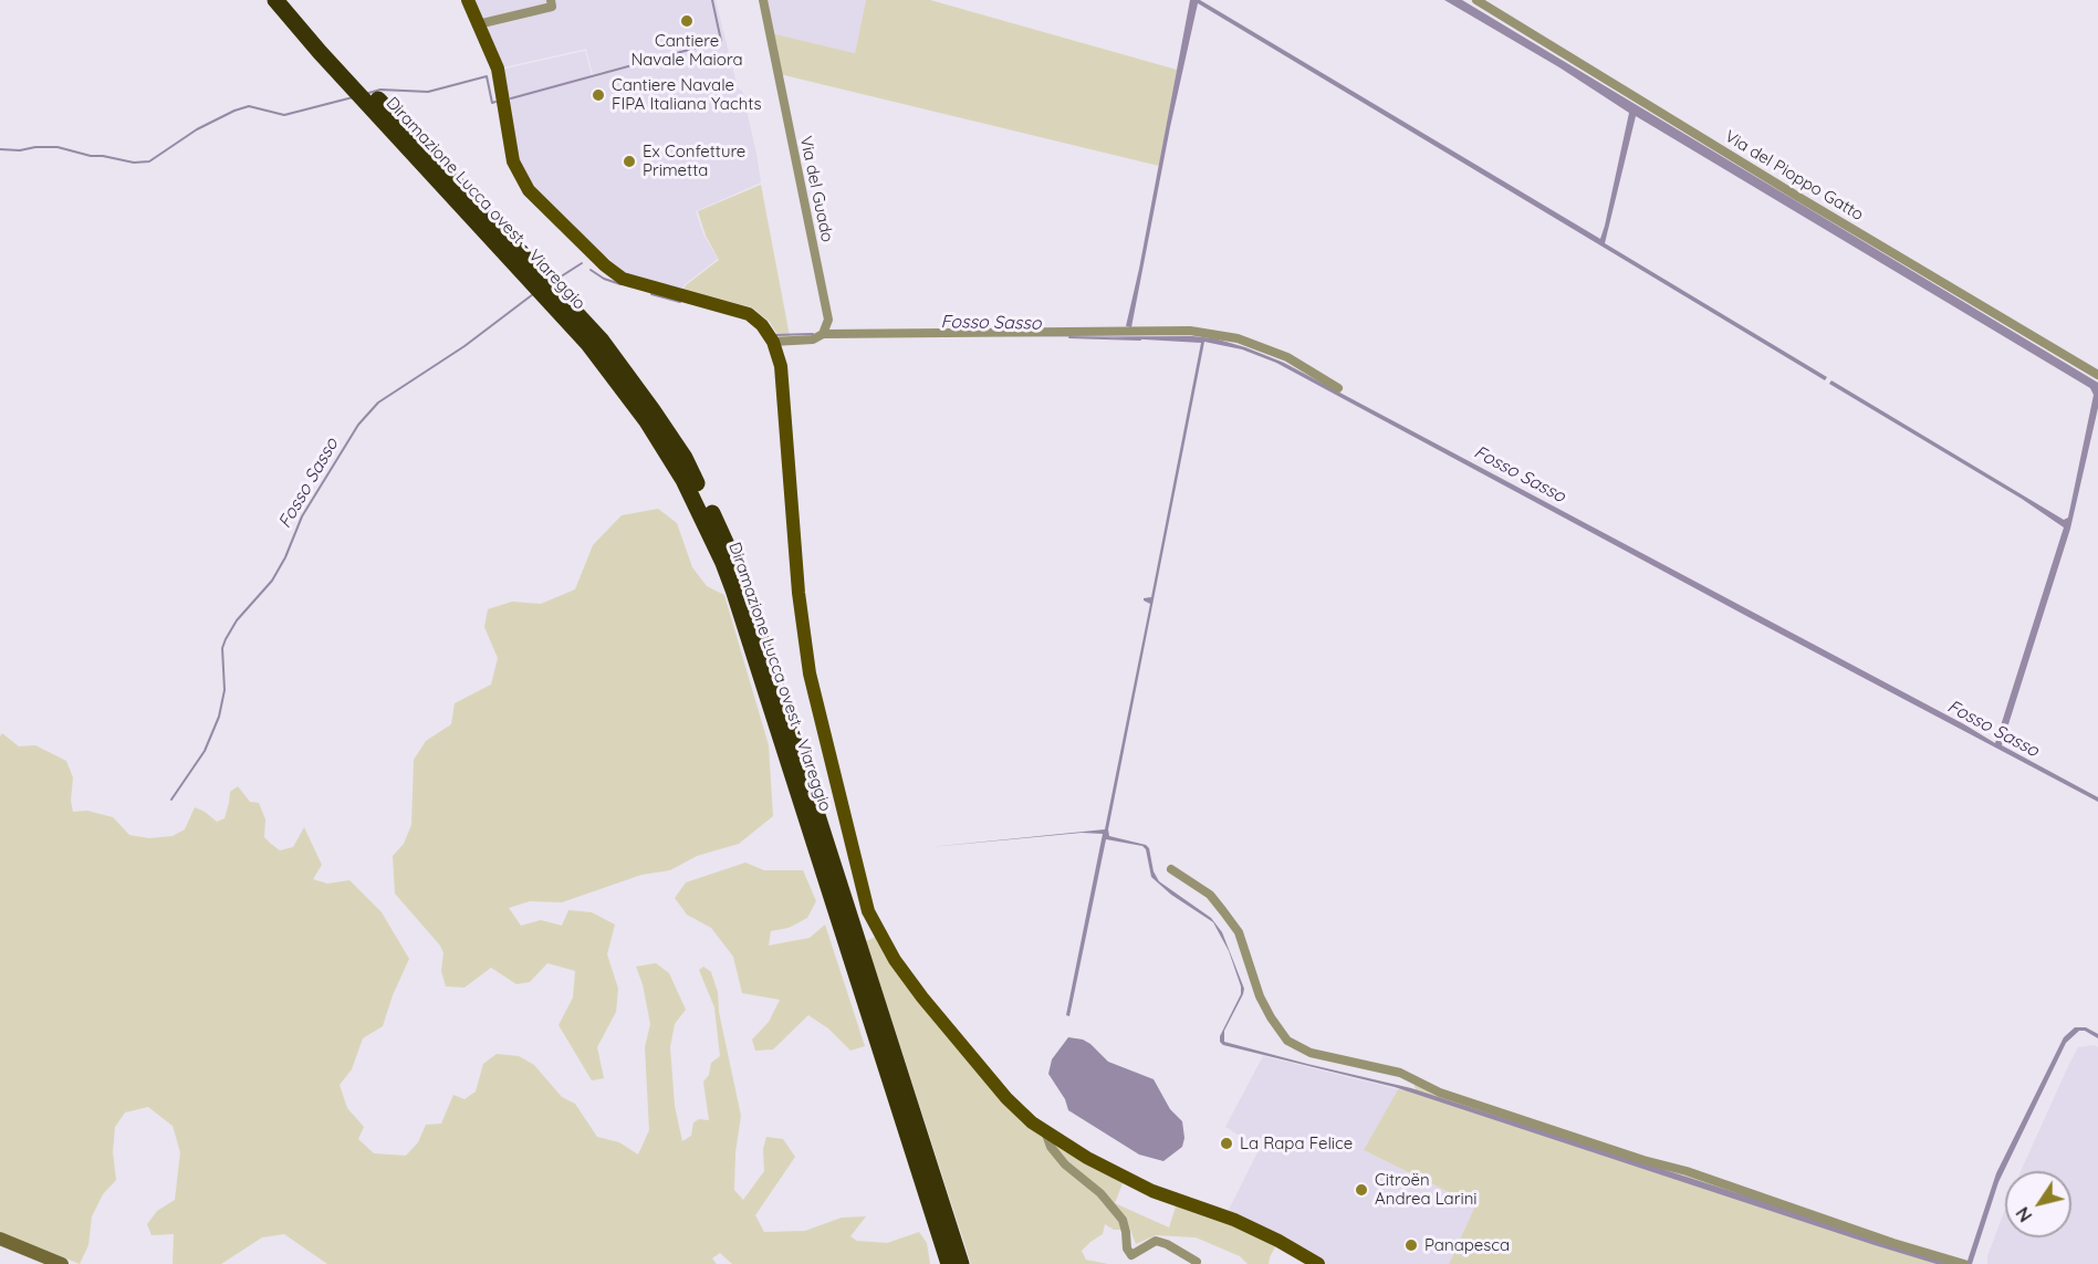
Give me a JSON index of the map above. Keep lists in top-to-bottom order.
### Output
{
  "streets": {
    "highway": ["Diramazione Lucca ovest - Viareggio"],
    "street": ["Via del Pioppo Gatto", "Via del Guado"]
  },
  "water": ["Fosso Sasso"],
  "places": [
    "Cantiere Navale Maiora",
    "Cantiere Navale FIPA Italiana Yachts",
    "Ex Confetture Primetta",
    "La Rapa Felice",
    "Citroën Andrea Larini",
    "Panapesca"
  ],
  "north": "bottom left"
}
